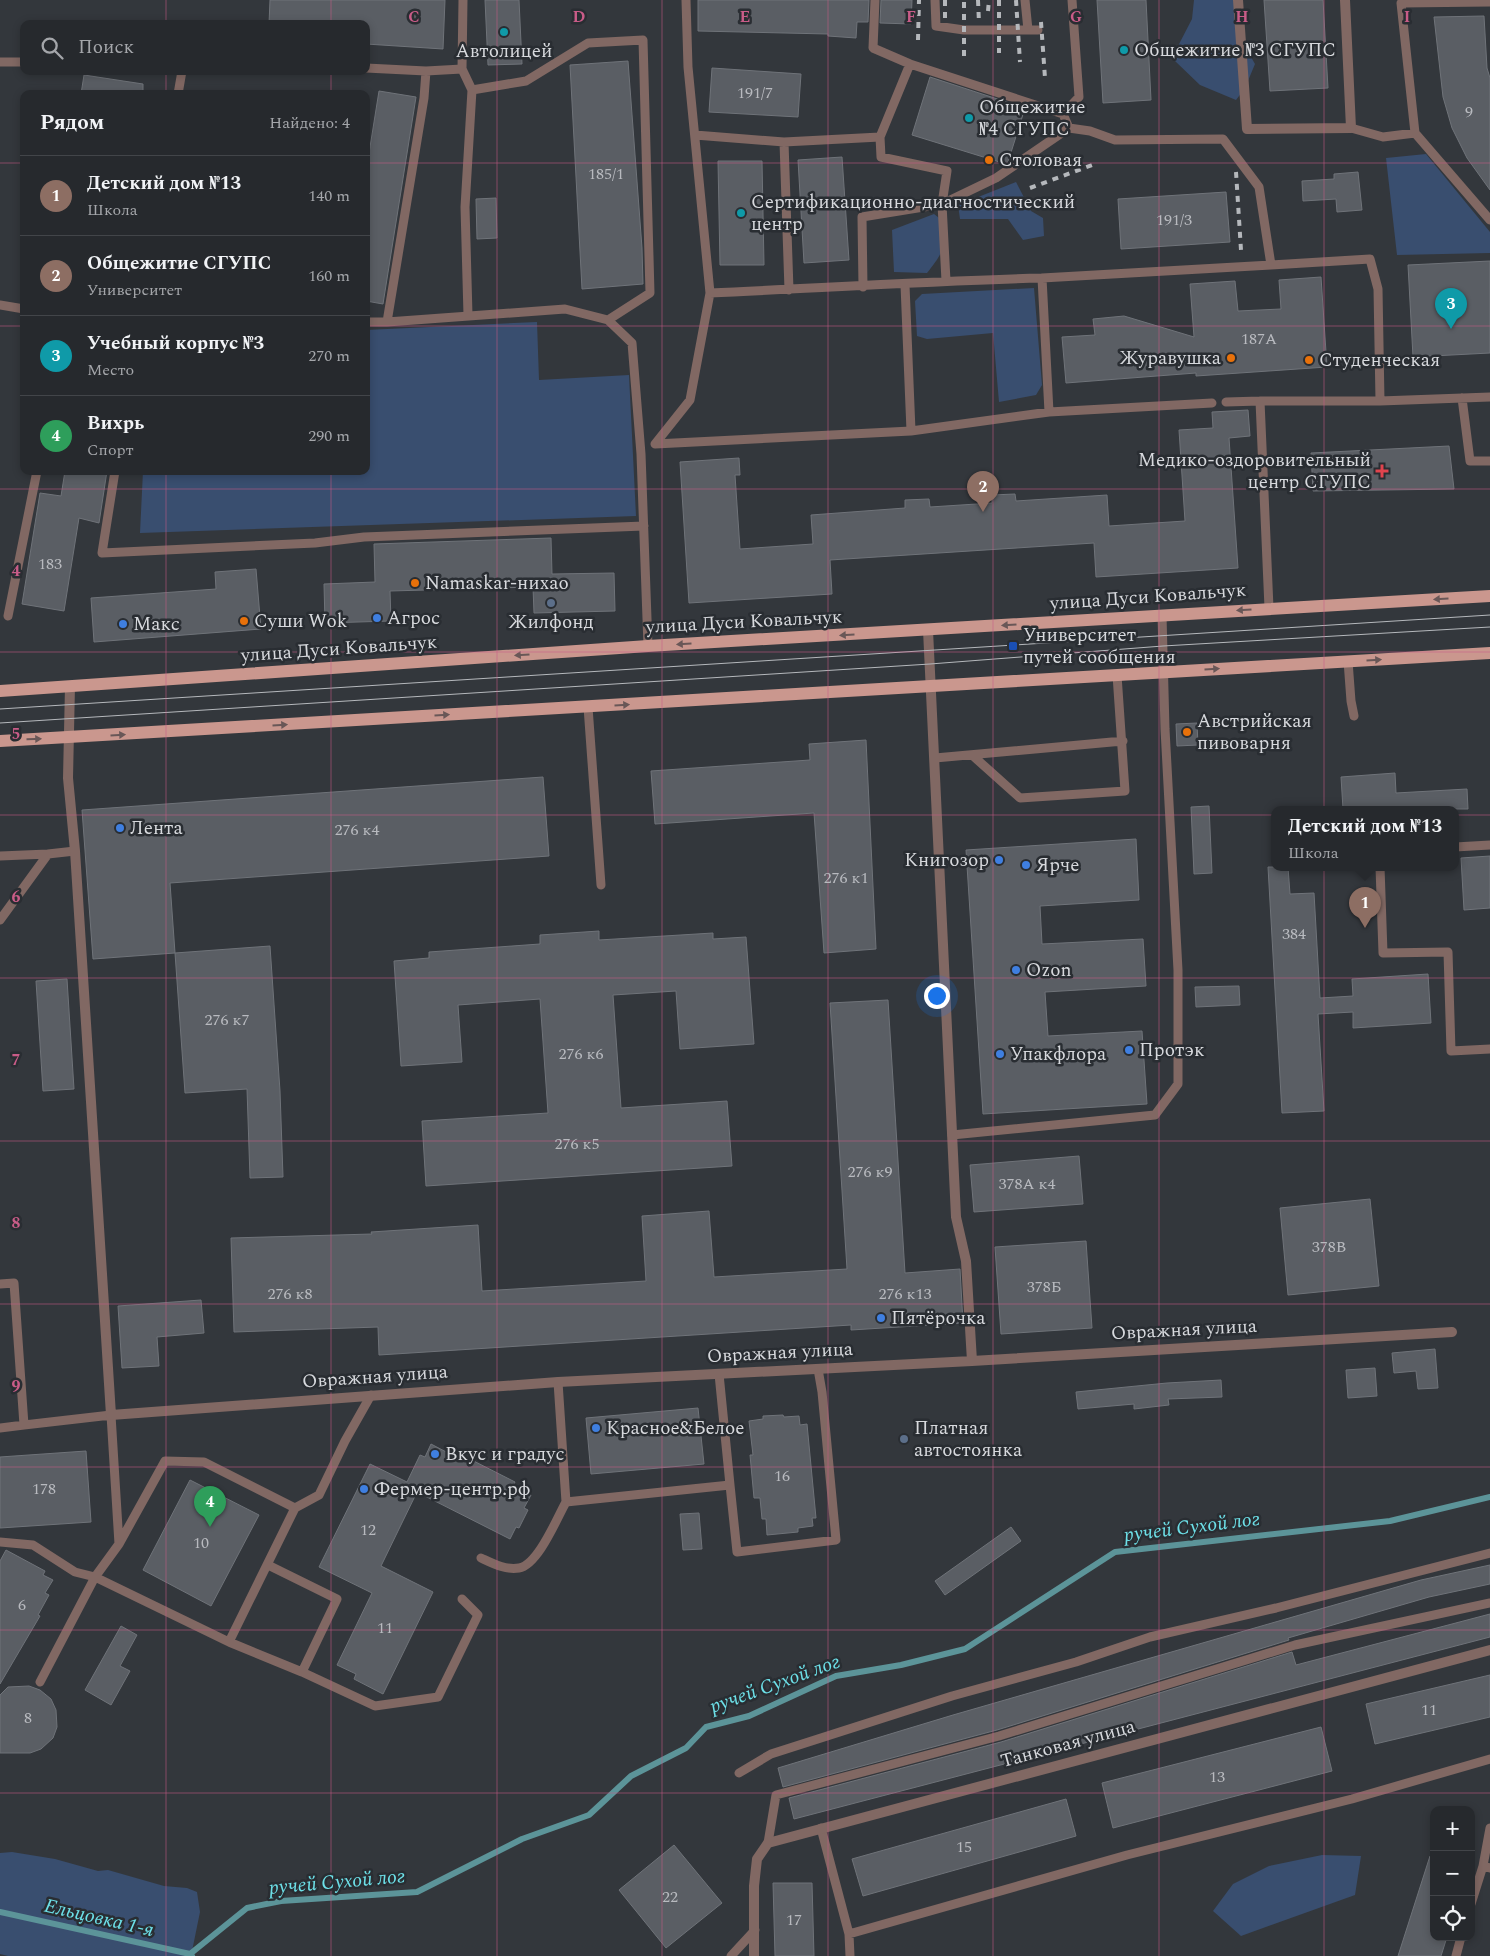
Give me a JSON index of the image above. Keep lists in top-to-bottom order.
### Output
{
  "streets": {
    "main road": ["улица Дуси Ковальчук"],
    "street": ["Овражная улица", "Танковая улица"]
  },
  "water": ["ручей Сухой лог", "Ельцовка 1-я"],
  "places": {
    "other": [
      "Автолицей",
      "Общежитие №3 СГУПС",
      "Общежитие №4 СГУПС",
      "Столовая",
      "Сертификационно-диагностический центр",
      "Журавушка",
      "Студенческая",
      "Namaskar-нихао",
      "Жилфонд",
      "Агрос",
      "Суши Wok",
      "Макс",
      "Австрийская пивоварня",
      "Лента",
      "Книгозор",
      "Ярче",
      "Ozon",
      "Протэк",
      "Упакфлора",
      "Пятёрочка",
      "Красное&Белое",
      "Платная автостоянка",
      "Вкус и градус",
      "Фермер-центр.рф"
    ],
    "health": ["Медико-оздоровительный центр СГУПС"],
    "transit": ["Университет путей сообщения"]
  },
  "house_numbers": [
    "191/7",
    "9",
    "185/1",
    "191/3",
    "187А",
    "183",
    "276 к4",
    "276 к1",
    "384",
    "276 к7",
    "276 к6",
    "276 к5",
    "276 к9",
    "378А к4",
    "378В",
    "378Б",
    "276 к8",
    "276 к13",
    "16",
    "178",
    "12",
    "10",
    "6",
    "11",
    "11",
    "8",
    "13",
    "15",
    "22",
    "17"
  ],
  "page": {
    "search": "Поиск",
    "heading": ["Рядом", "Найдено: 4"],
    "list": [
      {
        "mark": "1",
        "name": "Детский дом №13",
        "note": "Школа",
        "value": "140 m"
      },
      {
        "mark": "2",
        "name": "Общежитие СГУПС",
        "note": "Университет",
        "value": "160 m"
      },
      {
        "mark": "3",
        "name": "Учебный корпус №3",
        "note": "Место",
        "value": "270 m"
      },
      {
        "mark": "4",
        "name": "Вихрь",
        "note": "Спорт",
        "value": "290 m"
      }
    ],
    "pins": [
      "3",
      "2",
      "1",
      "4"
    ],
    "popup": ["Детский дом №13", "Школа"],
    "map_buttons": ["+", "−"]
  },
  "grid": {
    "columns": [
      "C",
      "D",
      "E",
      "F",
      "G",
      "H",
      "I"
    ],
    "rows": [
      "4",
      "5",
      "6",
      "7",
      "8",
      "9"
    ]
  }
}
